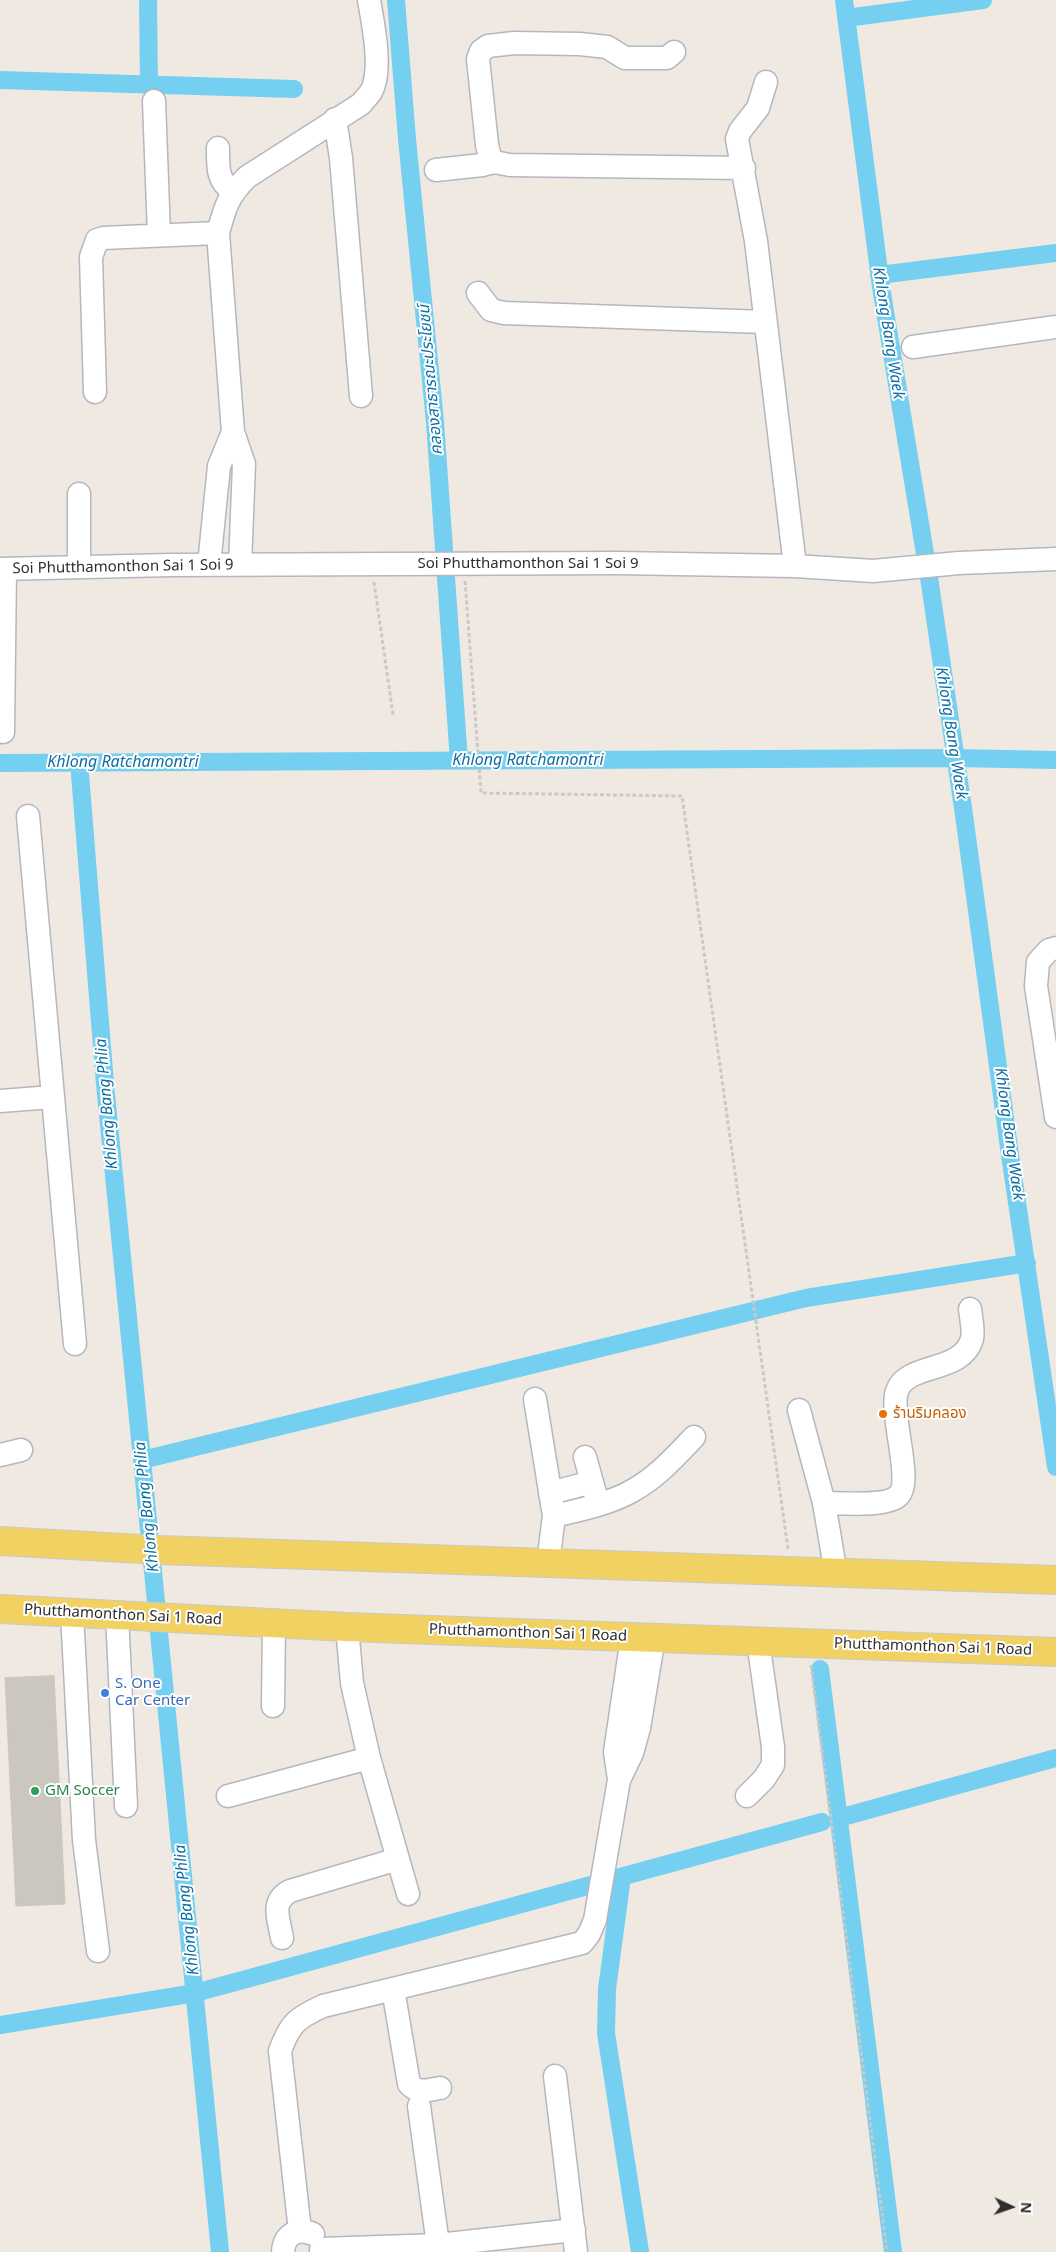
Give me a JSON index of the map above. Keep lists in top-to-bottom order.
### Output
{
  "streets": {
    "main road": ["Phutthamonthon Sai 1 Road"],
    "street": ["Soi Phutthamonthon Sai 1 Soi 9"]
  },
  "water": [
    "Khlong Bang Waek",
    "คลองสาธารณะประโยชน์",
    "Khlong Ratchamontri",
    "Khlong Bang Phlia"
  ],
  "places": ["ร้านริมคลอง", "S. One Car Center", "GM Soccer"],
  "north": "right"
}
